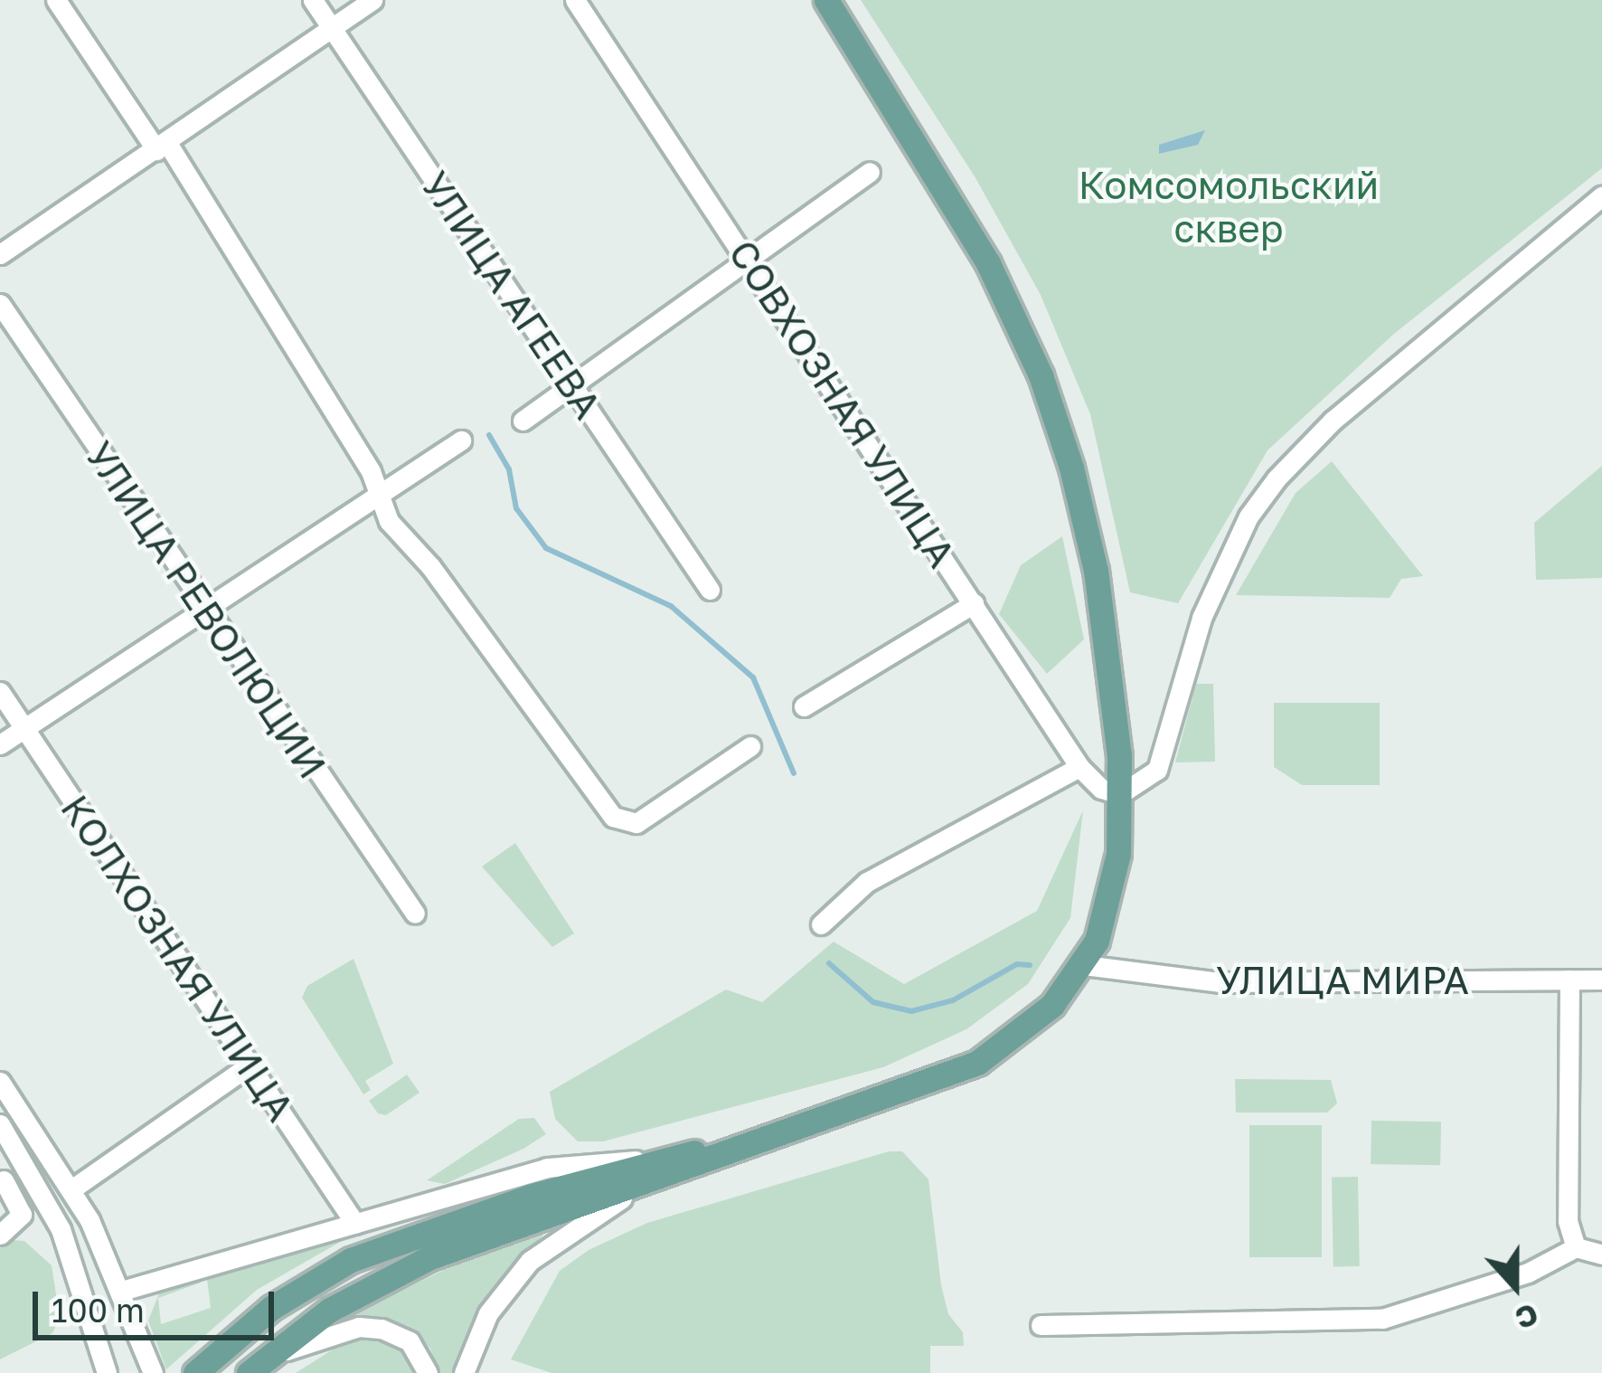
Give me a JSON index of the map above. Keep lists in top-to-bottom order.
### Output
{
  "streets": {
    "street": [
      "УЛИЦА АГЕЕВА",
      "СОВХОЗНАЯ УЛИЦА",
      "УЛИЦА РЕВОЛЮЦИИ",
      "КОЛХОЗНАЯ УЛИЦА",
      "УЛИЦА МИРА"
    ]
  },
  "parks": ["Комсомольский сквер"],
  "scale_bar": "100 m",
  "north": "bottom"
}
